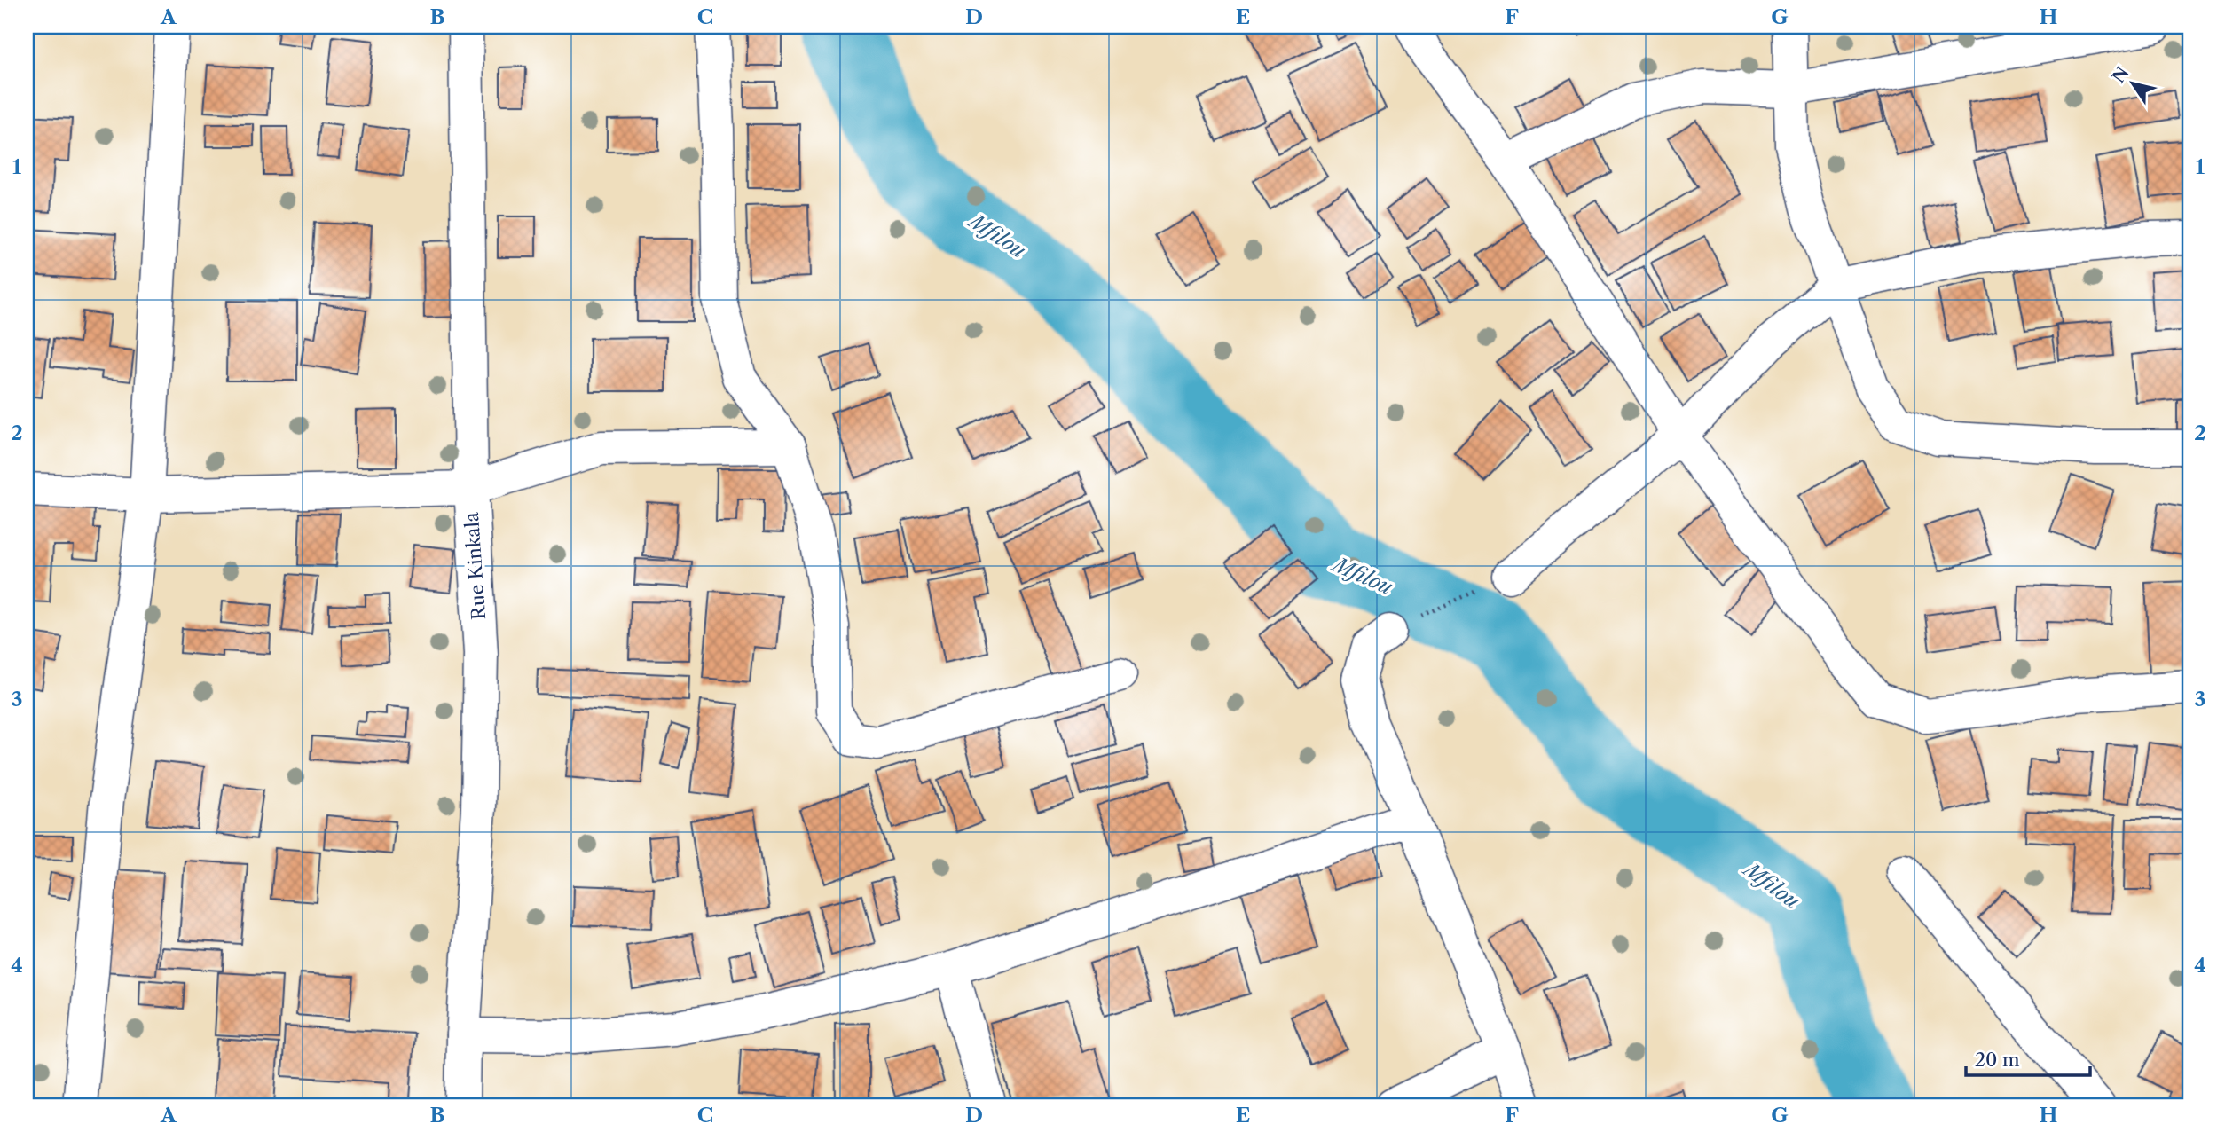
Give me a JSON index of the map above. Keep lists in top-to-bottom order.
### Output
{
  "streets": {
    "street": ["Rue Kinkala"]
  },
  "water": ["Mfilou"],
  "scale_bar": "20 m",
  "north": "top left",
  "grid": {
    "columns": [
      "A",
      "B",
      "C",
      "D",
      "E",
      "F",
      "G",
      "H"
    ],
    "rows": [
      "1",
      "2",
      "3",
      "4"
    ]
  }
}
